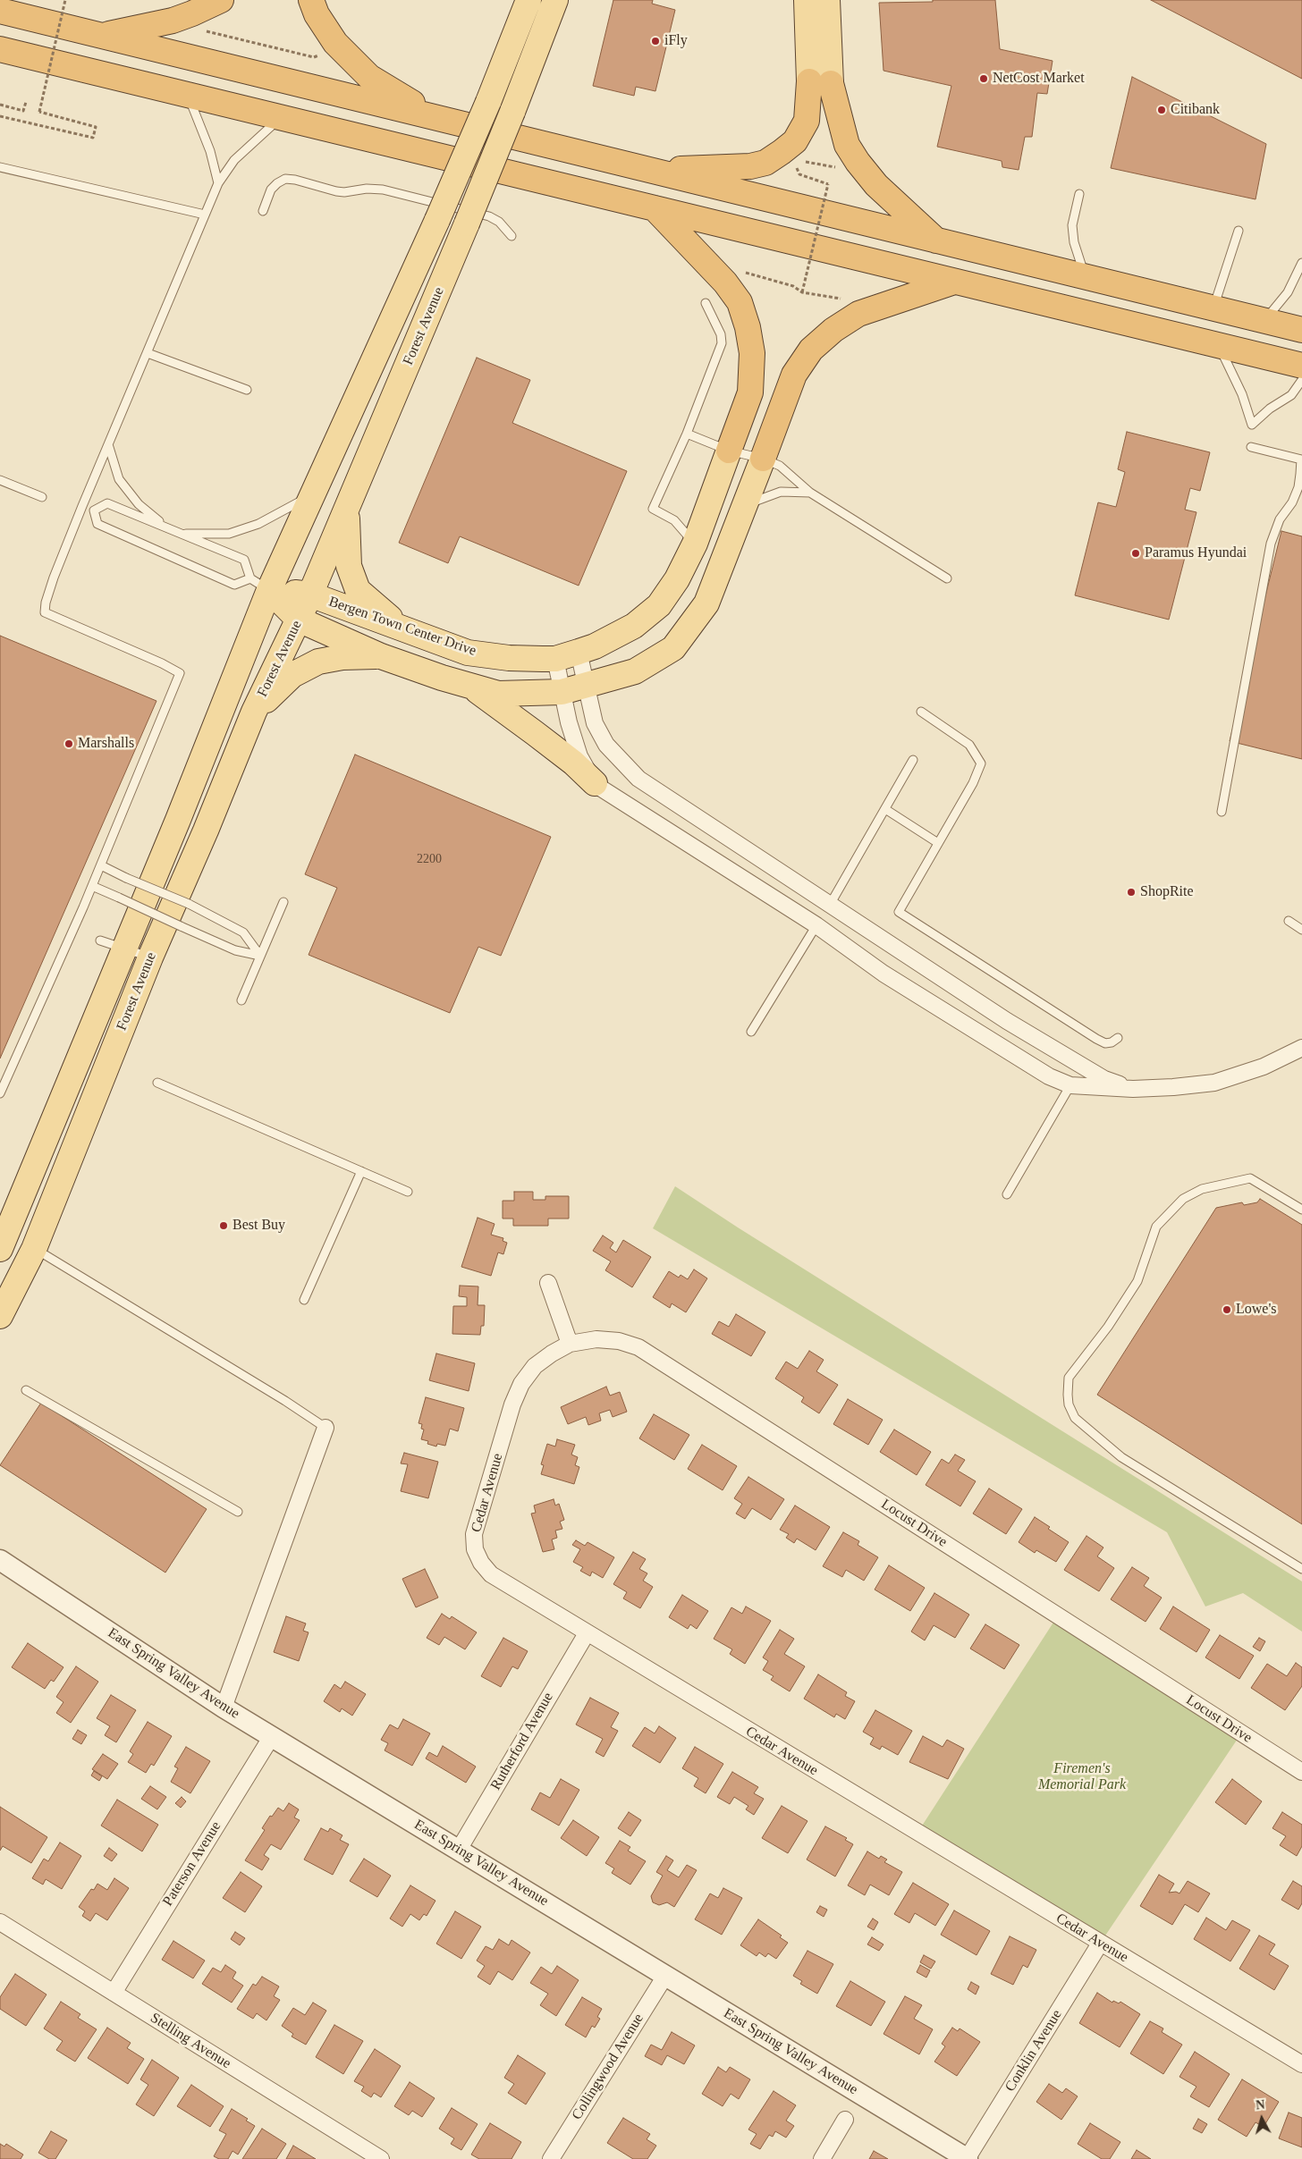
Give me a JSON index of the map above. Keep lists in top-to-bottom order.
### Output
{
  "streets": {
    "main road": ["Forest Avenue", "Bergen Town Center Drive"],
    "street": [
      "Cedar Avenue",
      "Locust Drive",
      "East Spring Valley Avenue",
      "Rutherford Avenue",
      "Paterson Avenue",
      "Stelling Avenue",
      "Conklin Avenue",
      "Collingwood Avenue"
    ]
  },
  "crossings": [
    ["Forest Avenue", "Bergen Town Center Drive"],
    ["Cedar Avenue", "Locust Drive"],
    ["Cedar Avenue", "Rutherford Avenue"],
    ["Cedar Avenue", "Conklin Avenue"],
    ["East Spring Valley Avenue", "Rutherford Avenue"],
    ["East Spring Valley Avenue", "Paterson Avenue"],
    ["East Spring Valley Avenue", "Conklin Avenue"],
    ["East Spring Valley Avenue", "Collingwood Avenue"],
    ["Paterson Avenue", "Stelling Avenue"]
  ],
  "parks": ["Firemen's Memorial Park"],
  "places": [
    "iFly",
    "NetCost Market",
    "Citibank",
    "Paramus Hyundai",
    "Marshalls",
    "ShopRite",
    "Best Buy",
    "Lowe's"
  ],
  "house_numbers": ["2200"],
  "north": "top"
}
